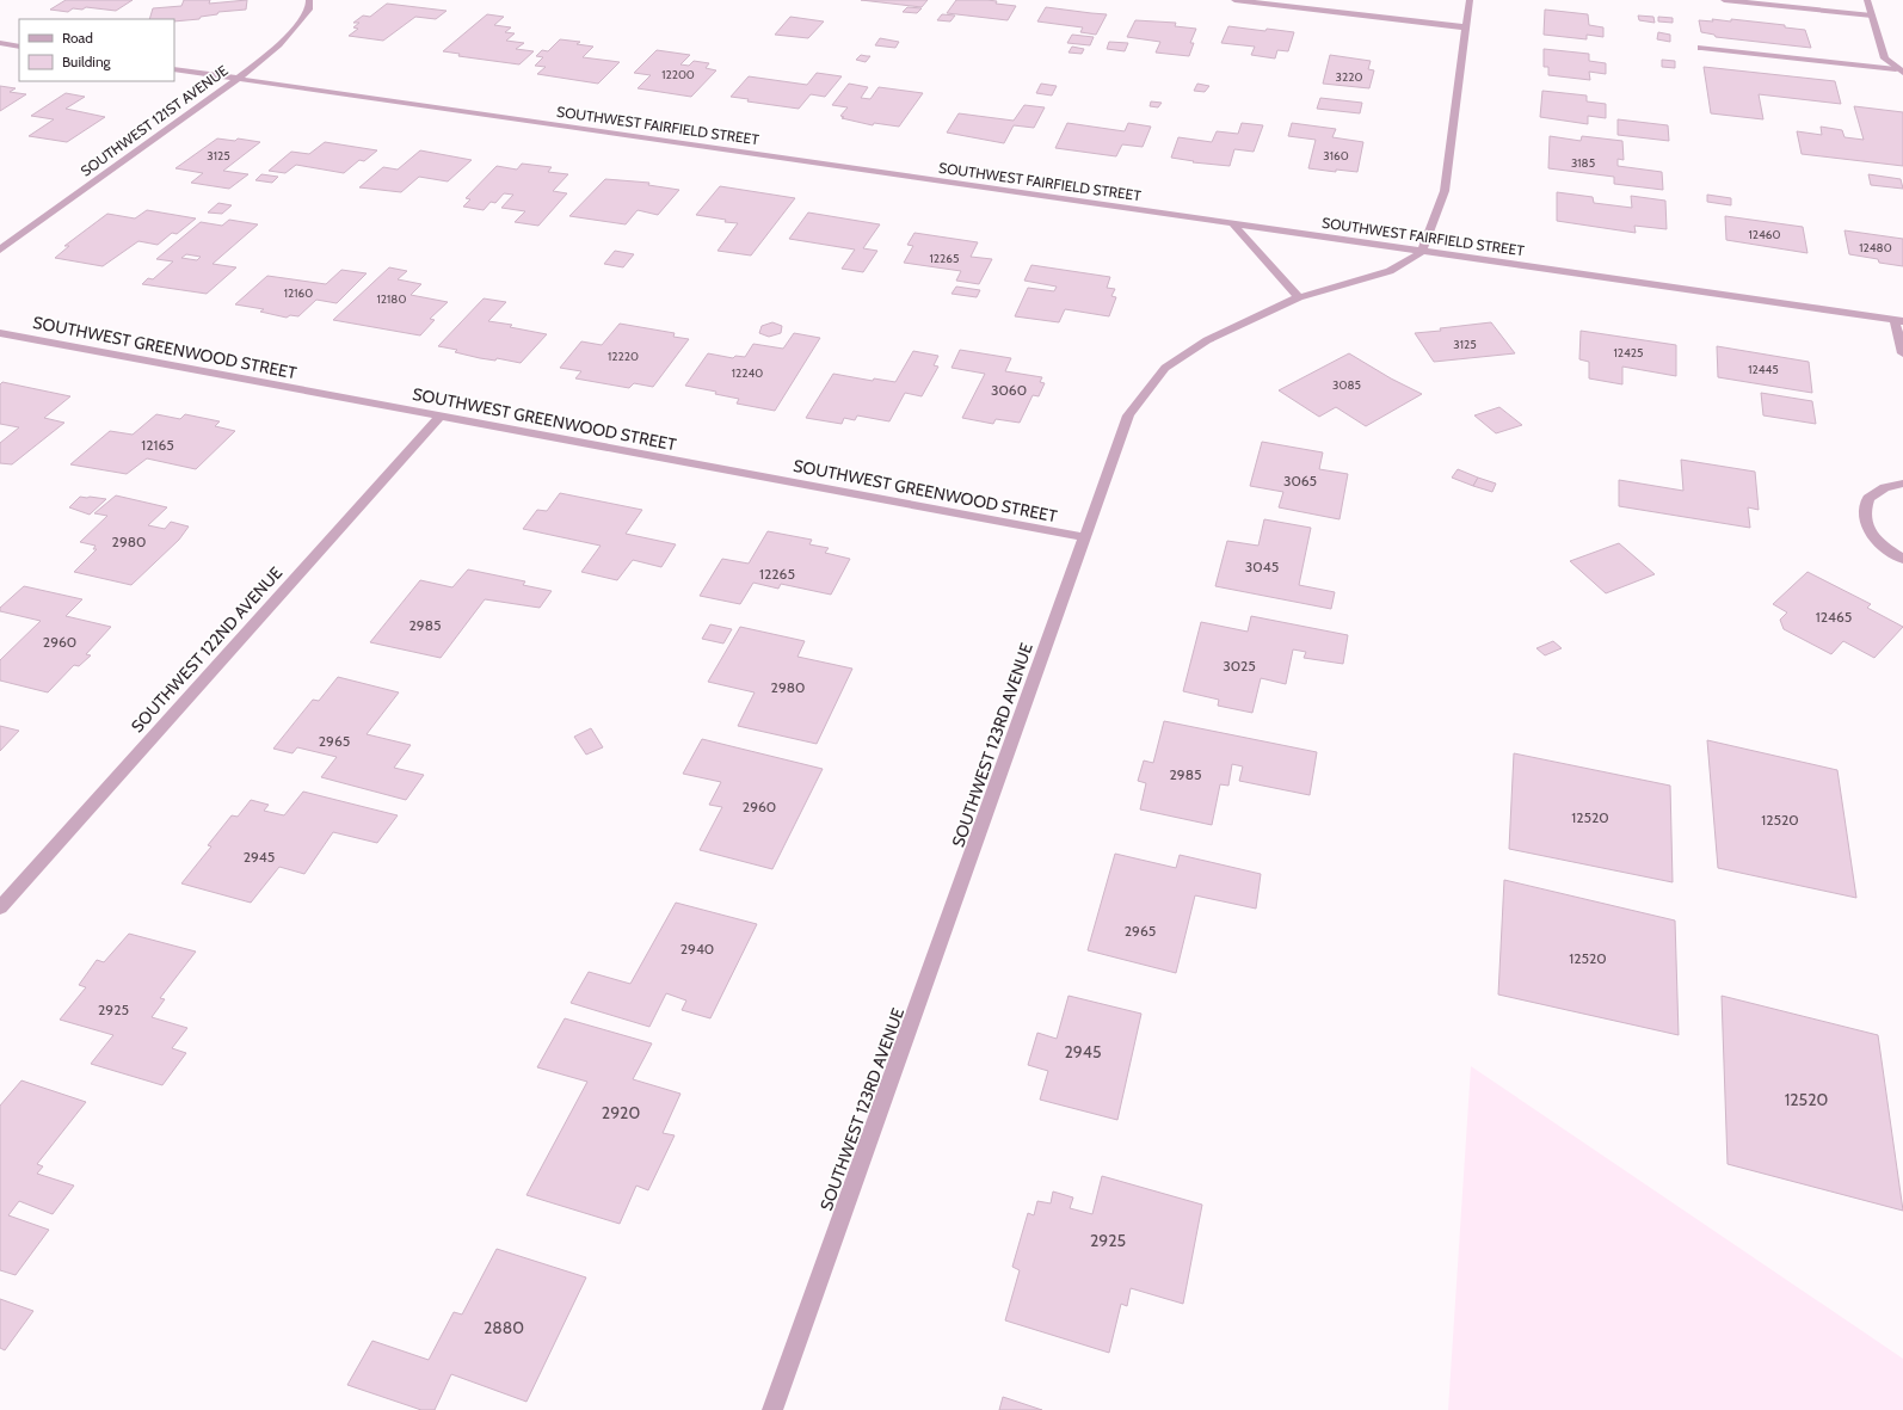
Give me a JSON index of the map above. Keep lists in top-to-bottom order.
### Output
{
  "streets": {
    "street": [
      "SOUTHWEST 121ST AVENUE",
      "SOUTHWEST FAIRFIELD STREET",
      "SOUTHWEST GREENWOOD STREET",
      "SOUTHWEST 122ND AVENUE",
      "SOUTHWEST 123RD AVENUE"
    ]
  },
  "crossings": [
    ["SOUTHWEST 121ST AVENUE", "SOUTHWEST FAIRFIELD STREET"],
    ["SOUTHWEST FAIRFIELD STREET", "SOUTHWEST 123RD AVENUE"],
    ["SOUTHWEST GREENWOOD STREET", "SOUTHWEST 122ND AVENUE"],
    ["SOUTHWEST GREENWOOD STREET", "SOUTHWEST 123RD AVENUE"]
  ],
  "house_numbers": [
    "12200",
    "3220",
    "3125",
    "3160",
    "3185",
    "12460",
    "12480",
    "12265",
    "12160",
    "12180",
    "3125",
    "12425",
    "12220",
    "12445",
    "12240",
    "3085",
    "3060",
    "12165",
    "3065",
    "2980",
    "3045",
    "12265",
    "12465",
    "2985",
    "2960",
    "3025",
    "2980",
    "2965",
    "2985",
    "2960",
    "12520",
    "12520",
    "2945",
    "2965",
    "2940",
    "12520",
    "2925",
    "2945",
    "12520",
    "2920",
    "2925",
    "2880"
  ],
  "legend": ["Road", "Building"]
}
